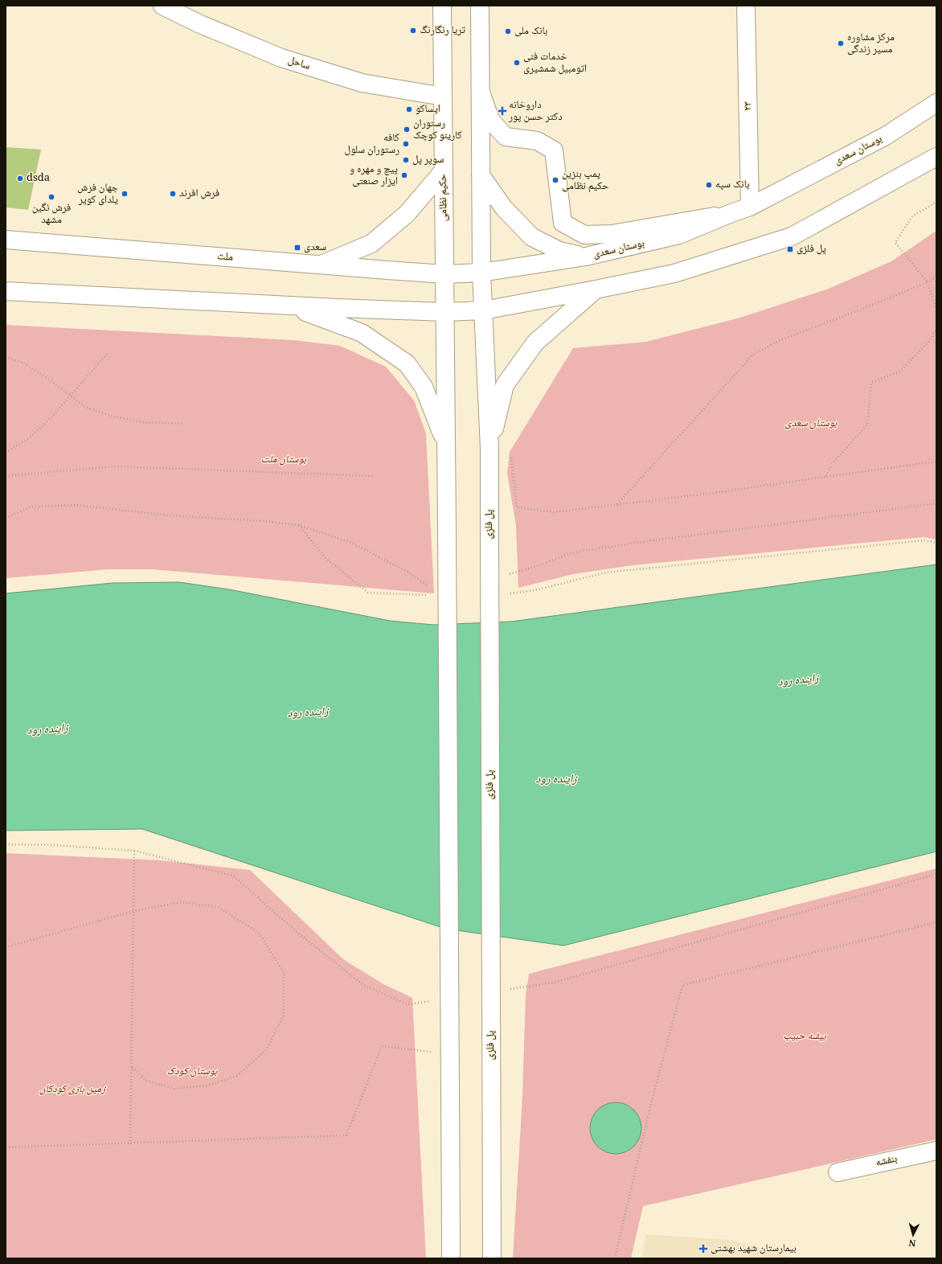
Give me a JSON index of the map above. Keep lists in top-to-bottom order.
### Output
{
  "streets": {
    "main road": [
      "ساحل",
      "۲۳",
      "بوستان سعدی",
      "حکیم نظامی",
      "ملت",
      "پل فلزی",
      "بنفشه"
    ]
  },
  "crossings": [
    ["ساحل", "حکیم نظامی"],
    ["۲۳", "بوستان سعدی"],
    ["بوستان سعدی", "حکیم نظامی"],
    ["بوستان سعدی", "ملت"],
    ["بوستان سعدی", "پل فلزی"],
    ["حکیم نظامی", "ملت"]
  ],
  "water": ["زاینده رود"],
  "parks": [
    "بوستان سعدی",
    "بوستان ملت",
    "بیشه حبیب",
    "بوستان کودک",
    "زمین بازی کودکان"
  ],
  "places": {
    "other": [
      "تریا رنگارنگ",
      "بانک ملی",
      "مرکز مشاوره مسیر زندگی",
      "خدمات فنی اتومبیل شمشیری",
      "ایساکو",
      "رستوران کارینو کوچک",
      "کافه رستوران سلول",
      "سوپر پل",
      "پیچ و مهره و ایزار صنعتی",
      "dsda",
      "پمپ بنزین حکیم نظامی",
      "بانک سپه",
      "جهان فرش یلدای کویر",
      "فرش افرند",
      "فرش نگین مشهد"
    ],
    "health": ["داروخانه دکتر حسن پور", "بیمارستان شهید بهشتی"],
    "transit": ["سعدی", "پل فلزی"]
  },
  "north": "bottom"
}
